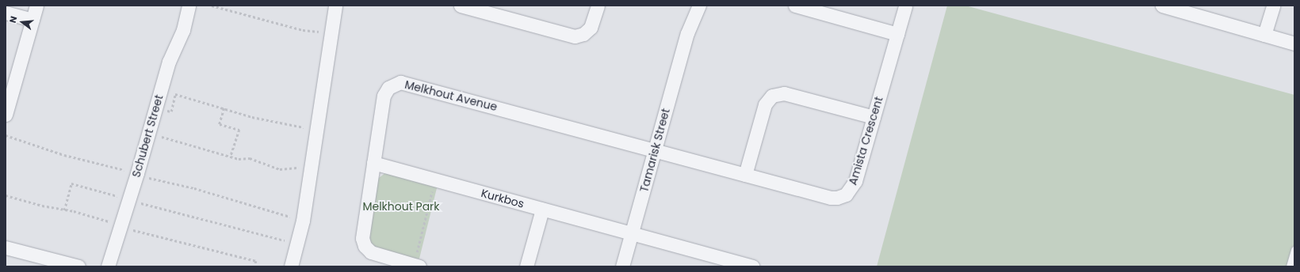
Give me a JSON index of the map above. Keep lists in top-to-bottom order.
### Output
{
  "streets": {
    "street": [
      "Melkhout Avenue",
      "Schubert Street",
      "Amista Crescent",
      "Tamarisk Street",
      "Kurkbos"
    ]
  },
  "crossings": [
    ["Melkhout Avenue", "Amista Crescent"],
    ["Melkhout Avenue", "Tamarisk Street"],
    ["Melkhout Avenue", "Kurkbos"],
    ["Amista Crescent", "Tamarisk Street"],
    ["Tamarisk Street", "Kurkbos"]
  ],
  "parks": ["Melkhout Park"],
  "north": "left"
}
